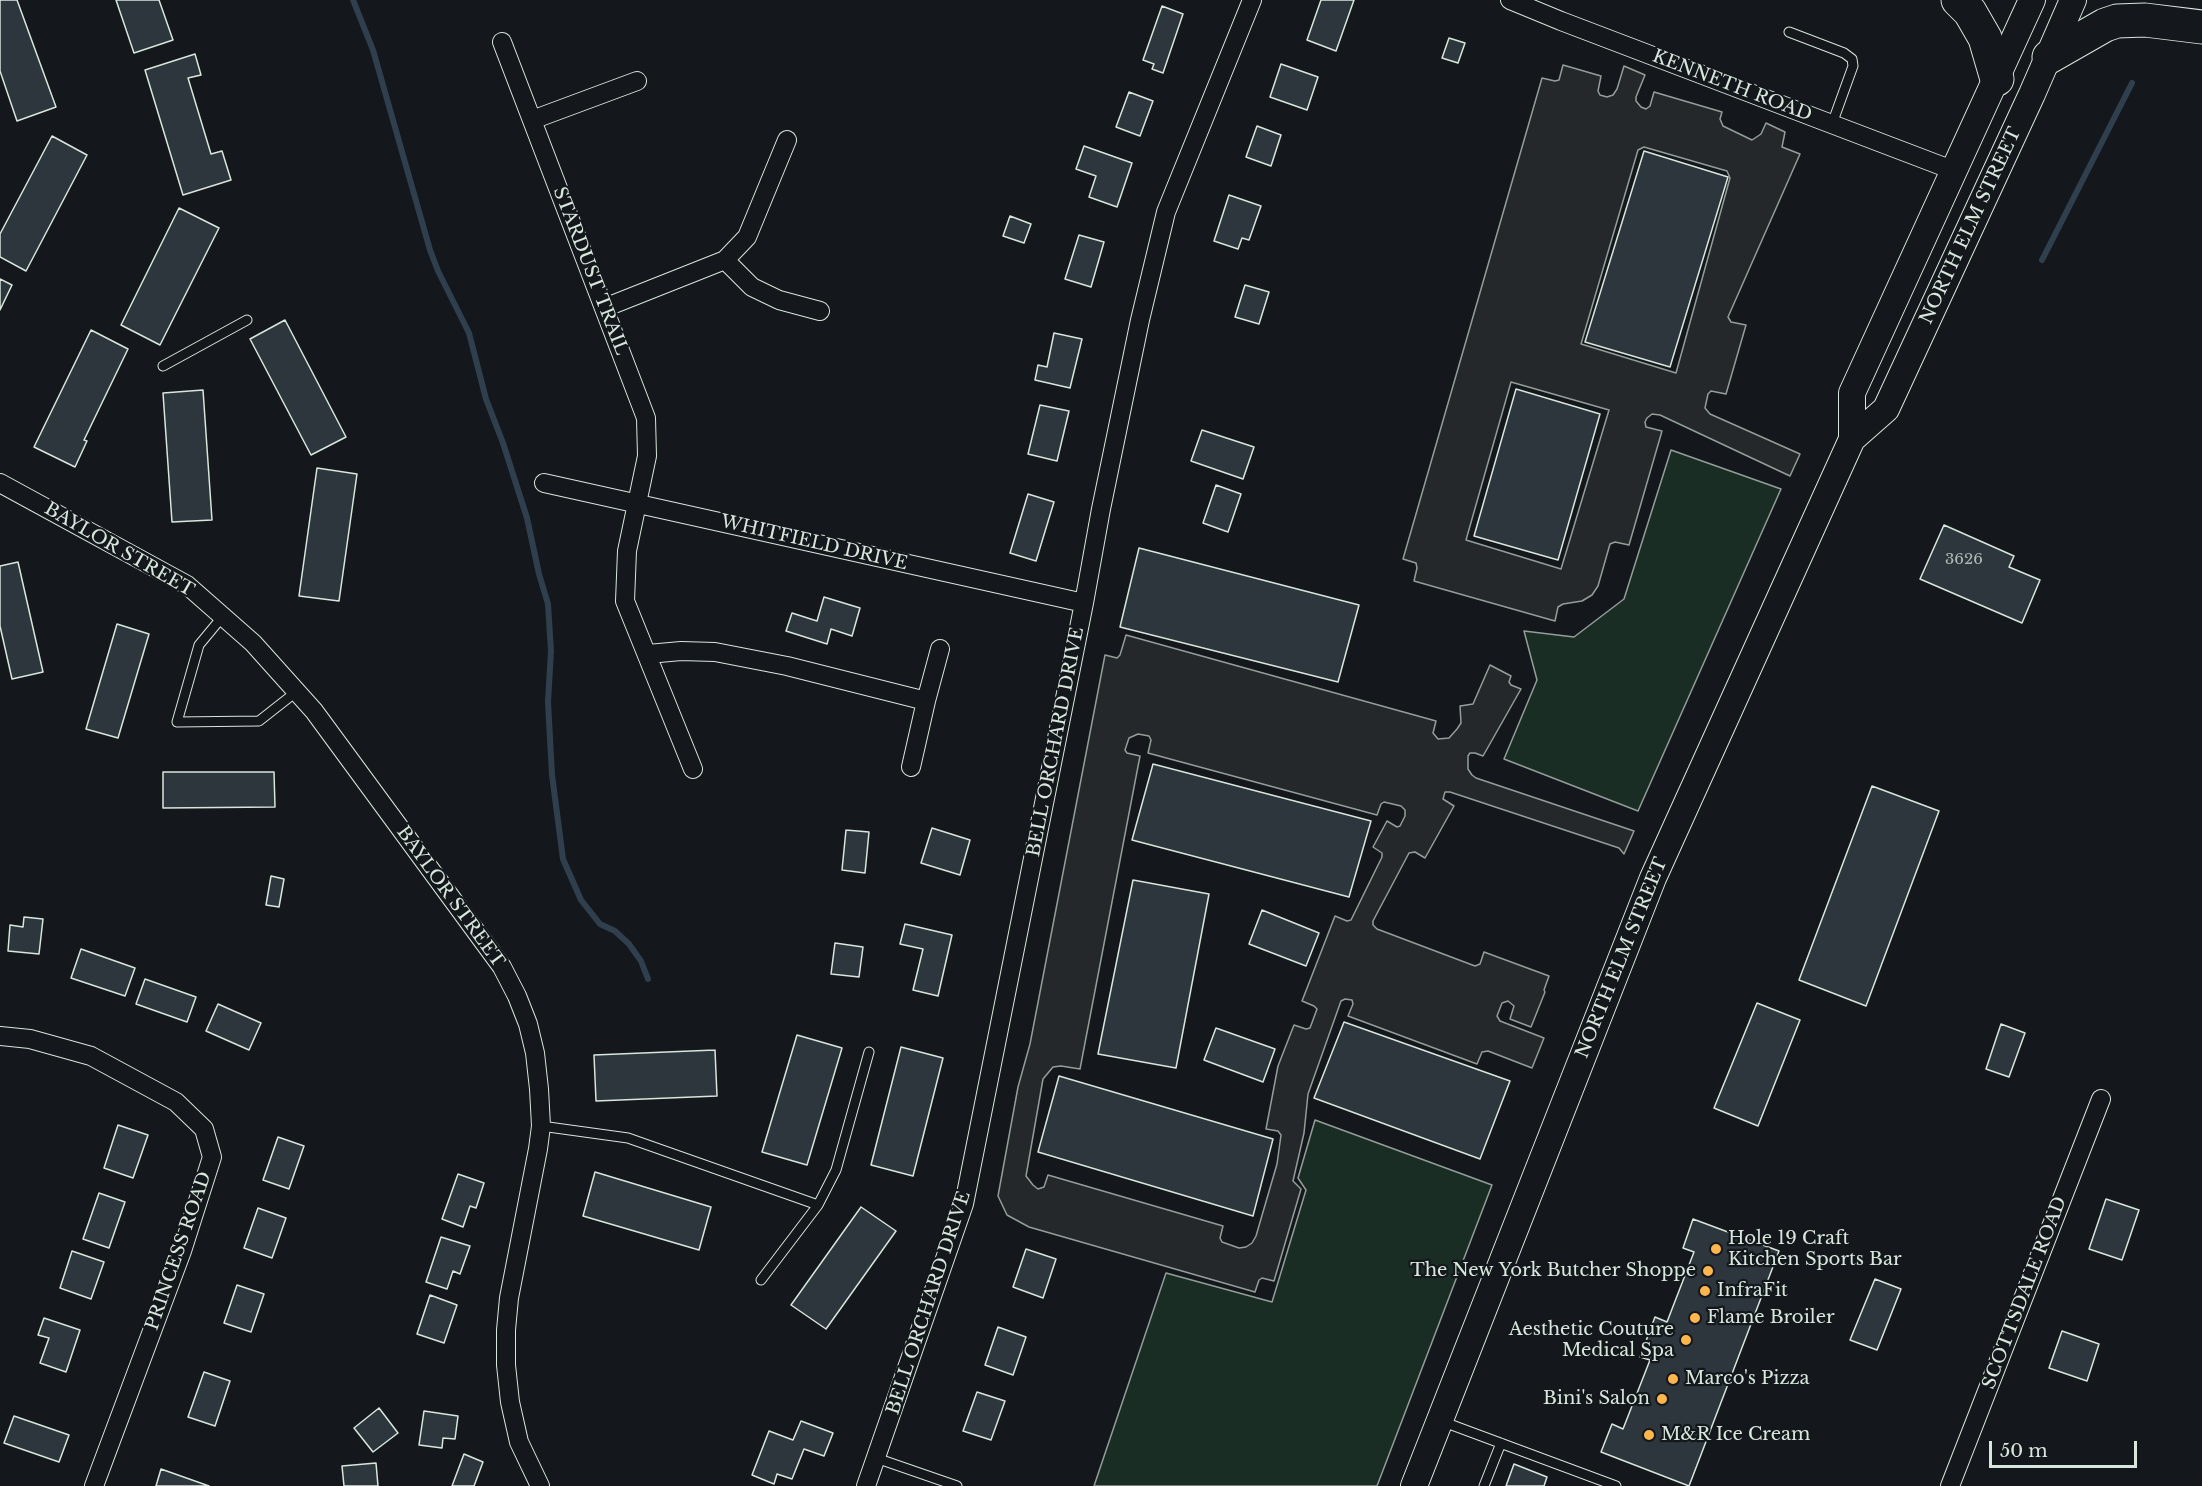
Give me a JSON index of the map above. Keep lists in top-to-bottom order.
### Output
{
  "streets": {
    "main road": ["NORTH ELM STREET"],
    "street": [
      "KENNETH ROAD",
      "STARDUST TRAIL",
      "WHITFIELD DRIVE",
      "BAYLOR STREET",
      "BELL ORCHARD DRIVE",
      "PRINCESS ROAD",
      "SCOTTSDALE ROAD"
    ]
  },
  "crossings": [
    ["KENNETH ROAD", "NORTH ELM STREET"],
    ["STARDUST TRAIL", "WHITFIELD DRIVE"],
    ["WHITFIELD DRIVE", "BELL ORCHARD DRIVE"]
  ],
  "places": [
    "Hole 19 Craft Kitchen Sports Bar",
    "The New York Butcher Shoppe",
    "InfraFit",
    "Flame Broiler",
    "Aesthetic Couture Medical Spa",
    "Marco's Pizza",
    "Bini's Salon",
    "M&R Ice Cream"
  ],
  "house_numbers": ["3626"],
  "scale_bar": "50 m"
}
